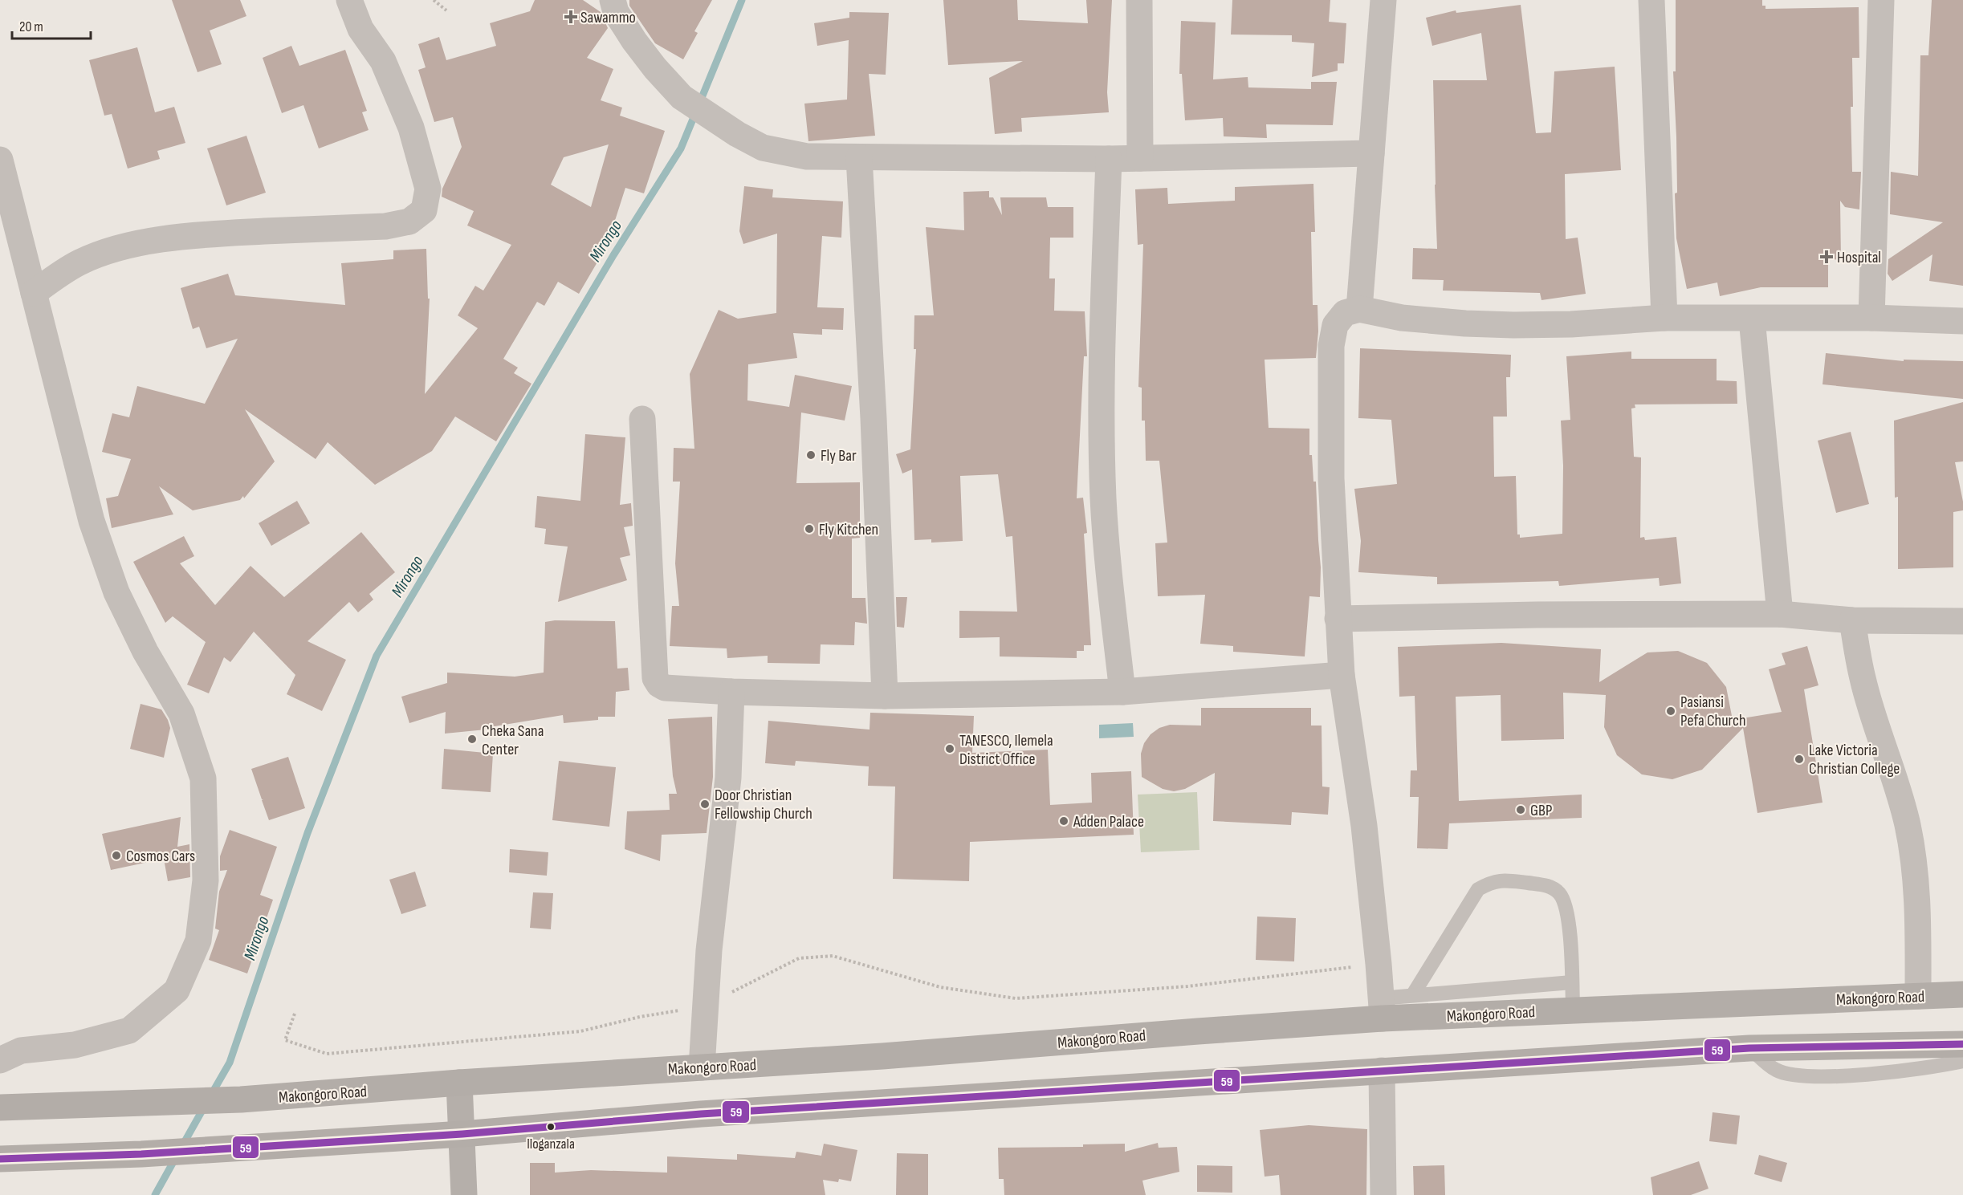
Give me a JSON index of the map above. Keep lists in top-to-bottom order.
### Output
{
  "streets": {
    "main road": ["Makongoro Road"]
  },
  "water": ["Mirongo"],
  "places": {
    "health": ["Sawammo", "Hospital"],
    "other": [
      "Fly Bar",
      "Fly Kitchen",
      "Pasiansi Pefa Church",
      "Cheka Sana Center",
      "TANESCO, Ilemela District Office",
      "Lake Victoria Christian College",
      "Door Christian Fellowship Church",
      "GBP",
      "Adden Palace",
      "Cosmos Cars",
      "Iloganzala"
    ]
  },
  "lines": ["transit line 59"],
  "scale_bar": "20 m"
}
